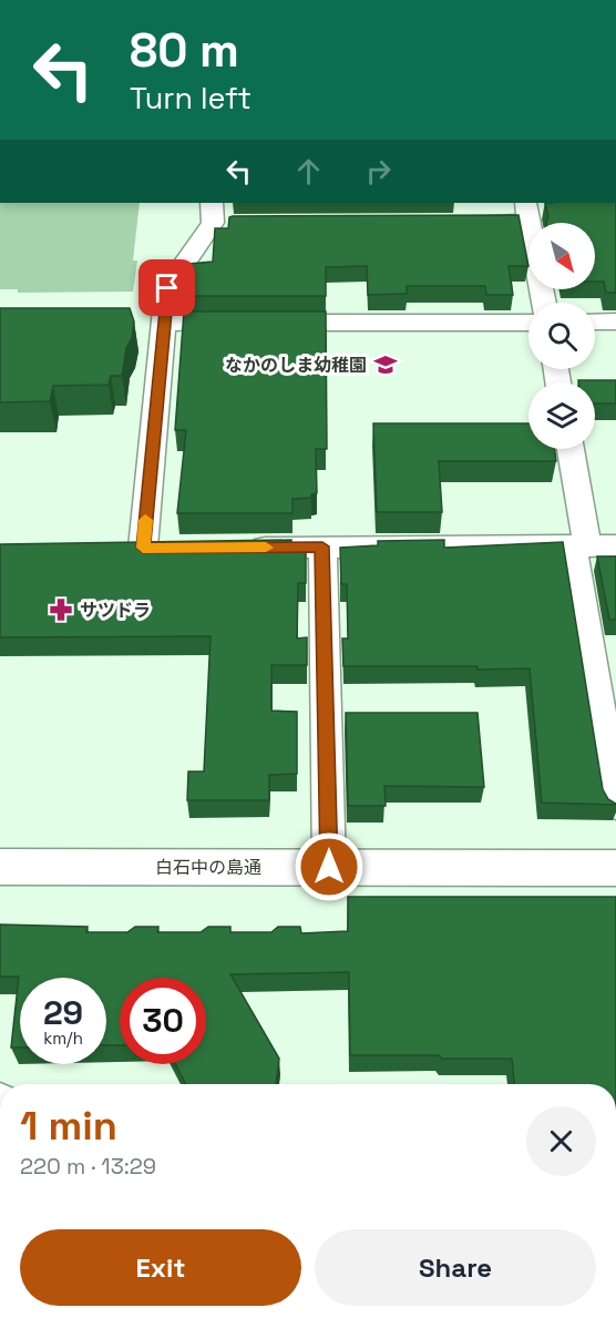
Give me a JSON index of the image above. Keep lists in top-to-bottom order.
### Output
{
  "streets": {
    "street": ["白石中の島通"]
  },
  "places": {
    "school or university": ["なかのしま幼稚園"],
    "pharmacy": ["サツドラ"]
  },
  "north": "bottom right",
  "page": {
    "turn": ["80 m", "Turn left"],
    "speed": "29 km/h",
    "limit": "30",
    "heading": ["1 min", "220 m · 13:29"],
    "buttons": ["Exit", "Share"]
  }
}
